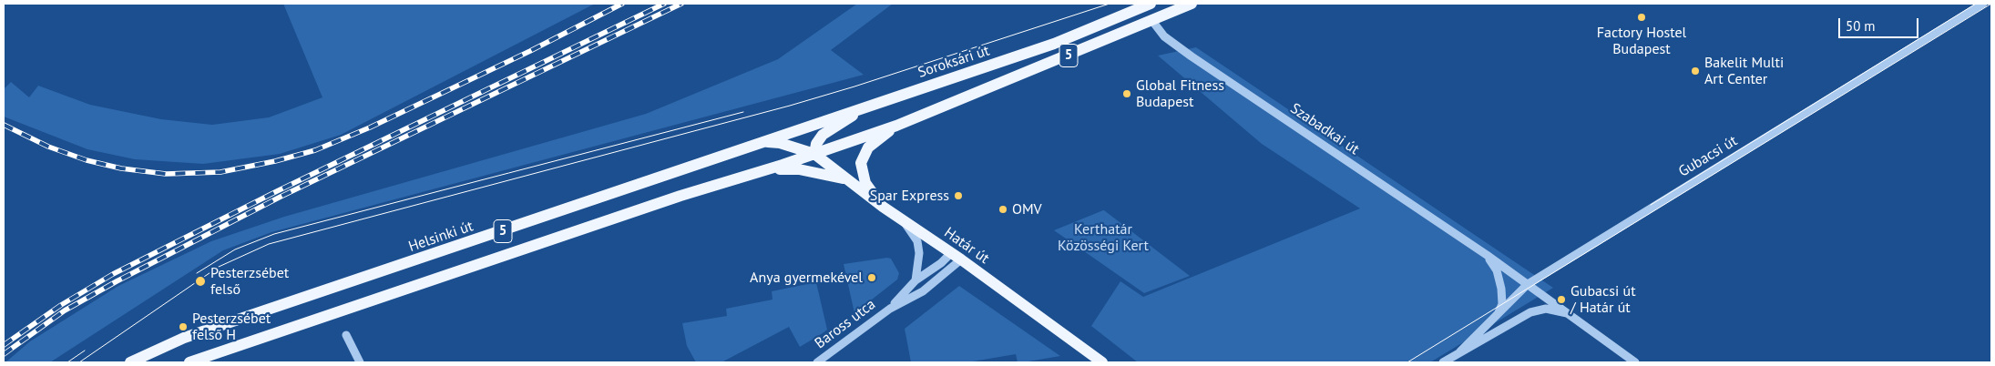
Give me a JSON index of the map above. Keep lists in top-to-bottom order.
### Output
{
  "streets": {
    "main road": [
      "5",
      "Soroksári út",
      "Helsinki út",
      "Határ út"
    ],
    "street": ["Szabadkai út", "Gubacsi út", "Baross utca"]
  },
  "crossings": [
    ["5", "Szabadkai út"],
    ["5", "Határ út"],
    ["Soroksári út", "Helsinki út"],
    ["Szabadkai út", "Gubacsi út"],
    ["Határ út", "Baross utca"]
  ],
  "parks": ["Kerthatár Közösségi Kert"],
  "places": [
    "Factory Hostel Budapest",
    "Bakelit Multi Art Center",
    "Global Fitness Budapest",
    "Spar Express",
    "OMV",
    "Anya gyermekével",
    "Pesterzsébet felső",
    "Gubacsi út / Határ út",
    "Pesterzsébet felső H"
  ],
  "scale_bar": "50 m"
}
